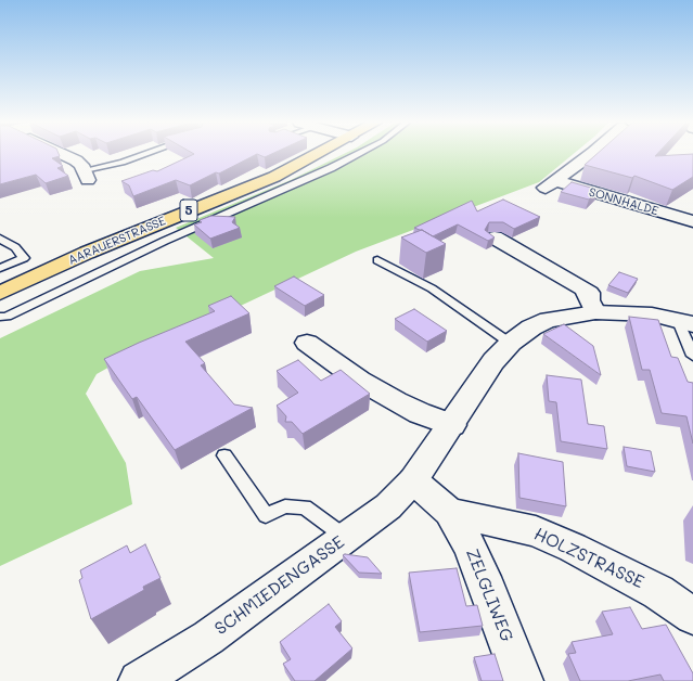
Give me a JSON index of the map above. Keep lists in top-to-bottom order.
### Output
{
  "streets": {
    "main road": ["5", "AARAUERSTRASSE"],
    "street": [
      "SONNHALDE",
      "HOLZSTRASSE",
      "SCHMIEDENGASSE",
      "ZELGLIWEG"
    ]
  },
  "crossings": [
    ["HOLZSTRASSE", "SCHMIEDENGASSE"],
    ["HOLZSTRASSE", "ZELGLIWEG"]
  ]
}
